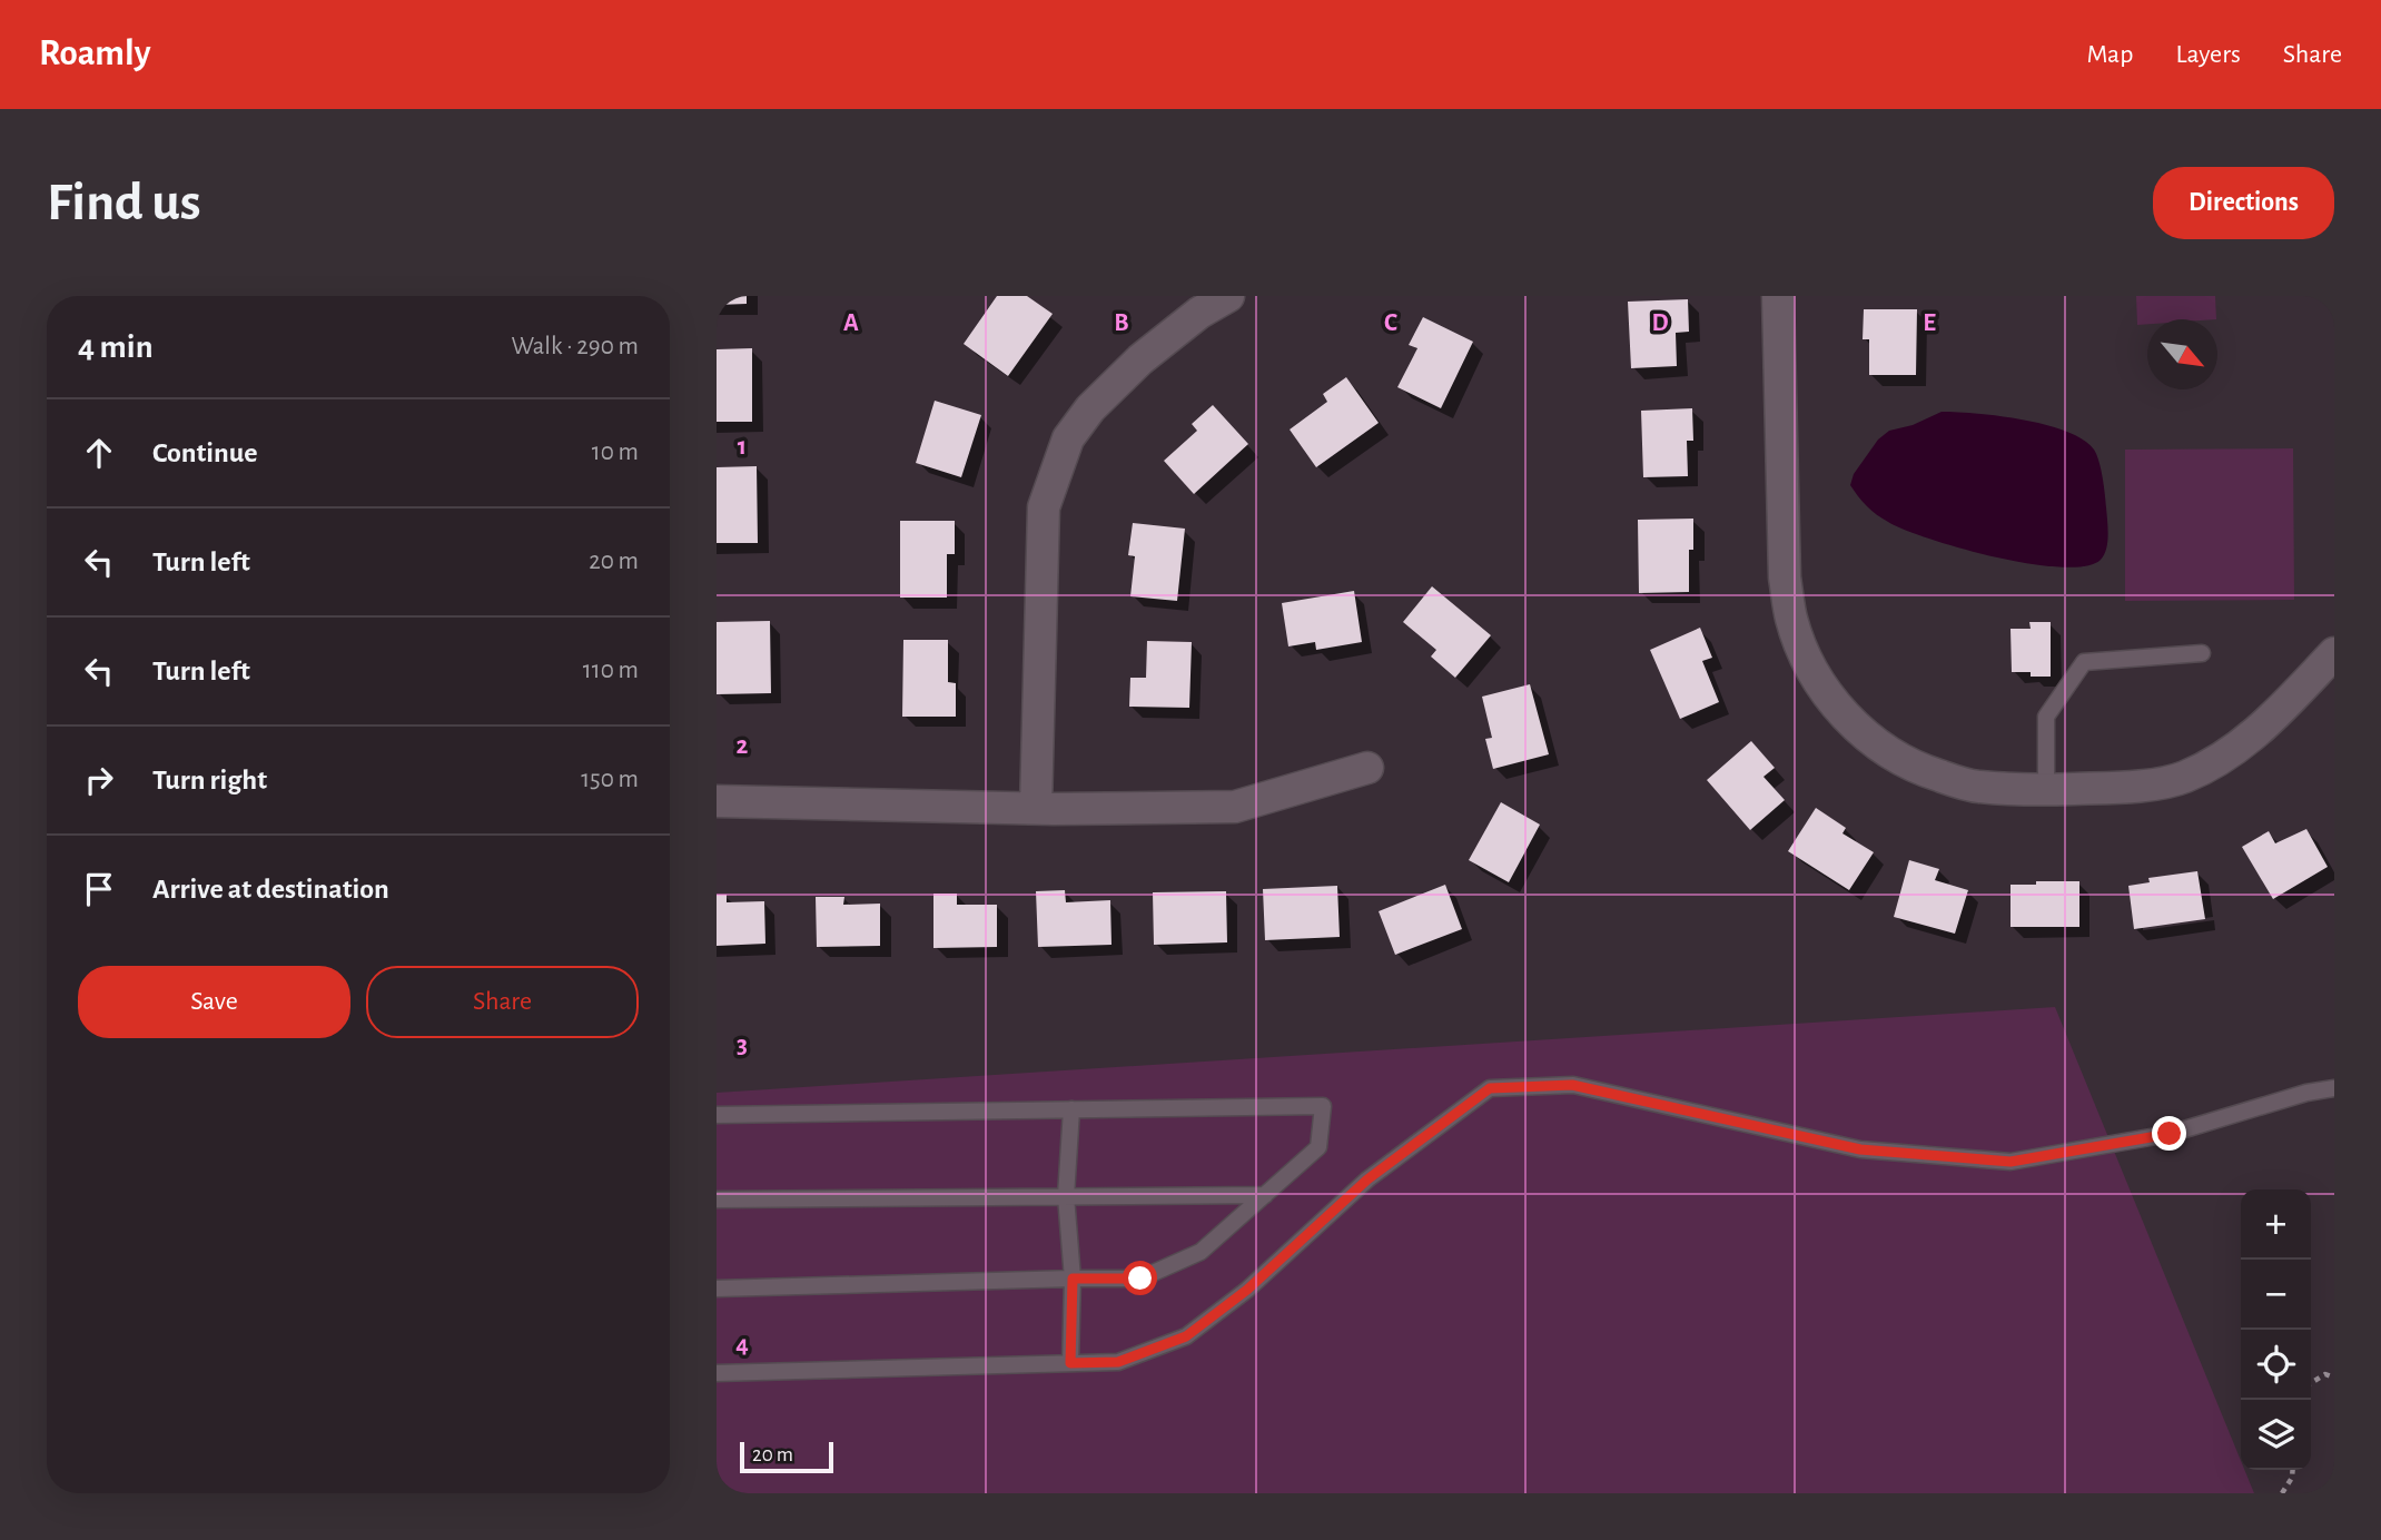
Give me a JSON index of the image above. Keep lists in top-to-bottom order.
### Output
{
  "scale_bar": "20 m",
  "north": "bottom right",
  "page": {
    "header": "Roamly",
    "nav": ["Map", "Layers", "Share"],
    "buttons": [
      "Directions",
      ["Save", "Share"]
    ],
    "title": "Find us",
    "heading": ["4 min", "Walk · 290 m"],
    "list": [
      ["Continue", "10 m"],
      ["Turn left", "20 m"],
      ["Turn left", "110 m"],
      ["Turn right", "150 m"],
      "Arrive at destination"
    ],
    "map_buttons": ["+", "−"],
    "scale": "20 m"
  },
  "grid": {
    "columns": [
      "A",
      "B",
      "C",
      "D",
      "E"
    ],
    "rows": [
      "1",
      "2",
      "3",
      "4"
    ]
  }
}
